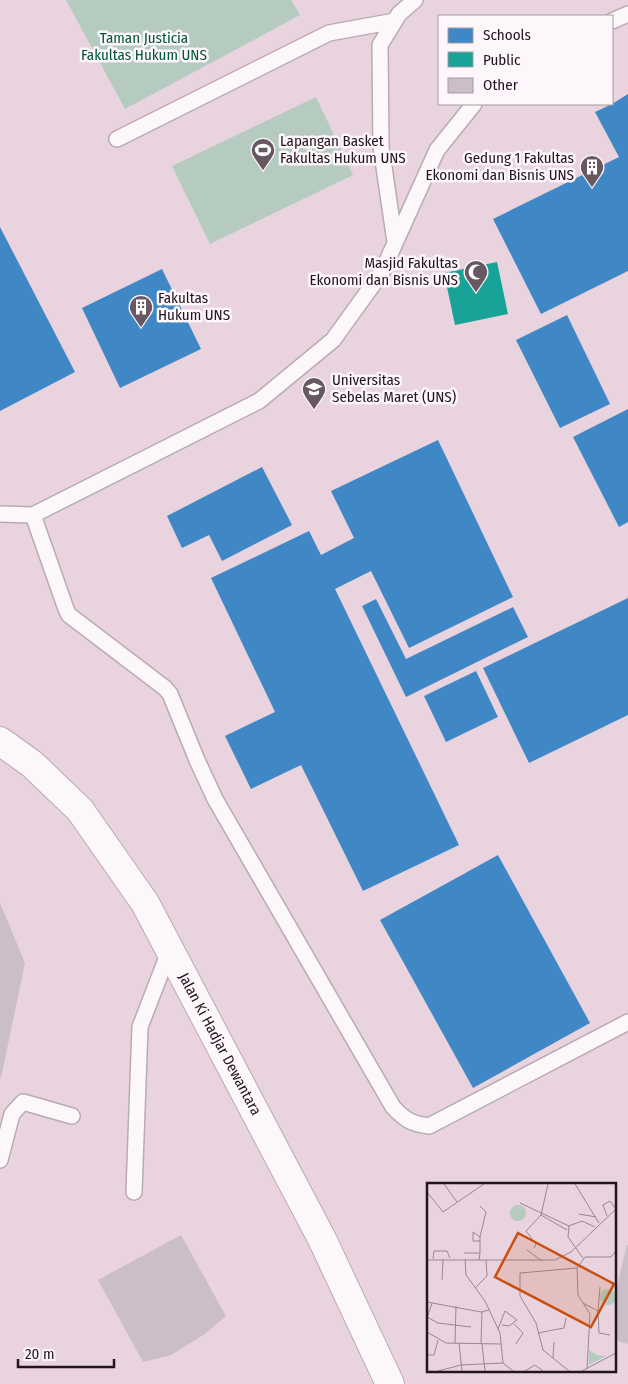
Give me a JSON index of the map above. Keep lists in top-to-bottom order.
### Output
{
  "streets": {
    "main road": ["Jalan Ki Hadjar Dewantara"]
  },
  "parks": ["Taman Justicia Fakultas Hukum UNS"],
  "places": {
    "sports": ["Lapangan Basket Fakultas Hukum UNS"],
    "building": ["Gedung 1 Fakultas Ekonomi dan Bisnis UNS", "Fakultas Hukum UNS"],
    "mosque": ["Masjid Fakultas Ekonomi dan Bisnis UNS"],
    "school or university": ["Universitas Sebelas Maret (UNS)"]
  },
  "legend": ["Schools", "Public", "Other"],
  "scale_bar": "20 m"
}
